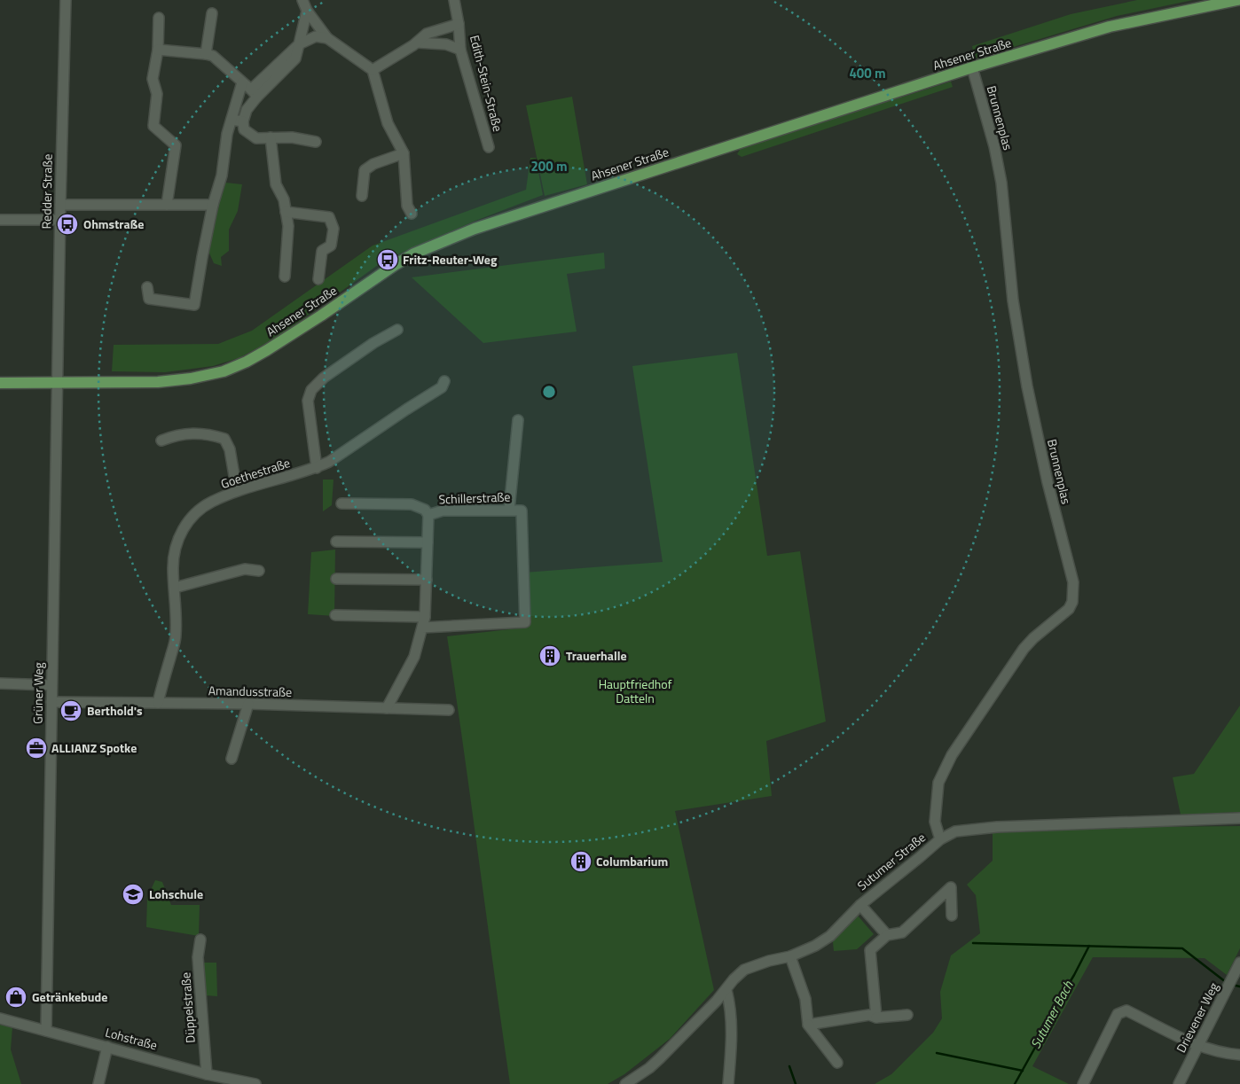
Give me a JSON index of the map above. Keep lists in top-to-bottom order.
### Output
{
  "streets": {
    "main road": ["Ahsener Straße"],
    "street": [
      "Edith-Stein-Straße",
      "Brunnenplas",
      "Redder Straße",
      "Goethestraße",
      "Schillerstraße",
      "Amandusstraße",
      "Grüner Weg",
      "Sutumer Straße",
      "Düppelstraße",
      "Drievener Weg",
      "Lohstraße"
    ]
  },
  "crossings": [
    ["Ahsener Straße", "Brunnenplas"],
    ["Ahsener Straße", "Redder Straße"],
    ["Ahsener Straße", "Grüner Weg"],
    ["Brunnenplas", "Sutumer Straße"],
    ["Redder Straße", "Grüner Weg"],
    ["Goethestraße", "Amandusstraße"],
    ["Schillerstraße", "Amandusstraße"],
    ["Amandusstraße", "Grüner Weg"],
    ["Grüner Weg", "Lohstraße"],
    ["Düppelstraße", "Lohstraße"]
  ],
  "water": ["Sutumer Bach"],
  "parks": ["Hauptfriedhof Datteln"],
  "places": {
    "bus stop": ["Ohmstraße", "Fritz-Reuter-Weg"],
    "building": ["Trauerhalle", "Columbarium"],
    "cafe": ["Berthold's"],
    "office": ["ALLIANZ Spotke"],
    "school or university": ["Lohschule"],
    "shop": ["Getränkebude"]
  },
  "rings": ["400 m", "200 m"]
}
